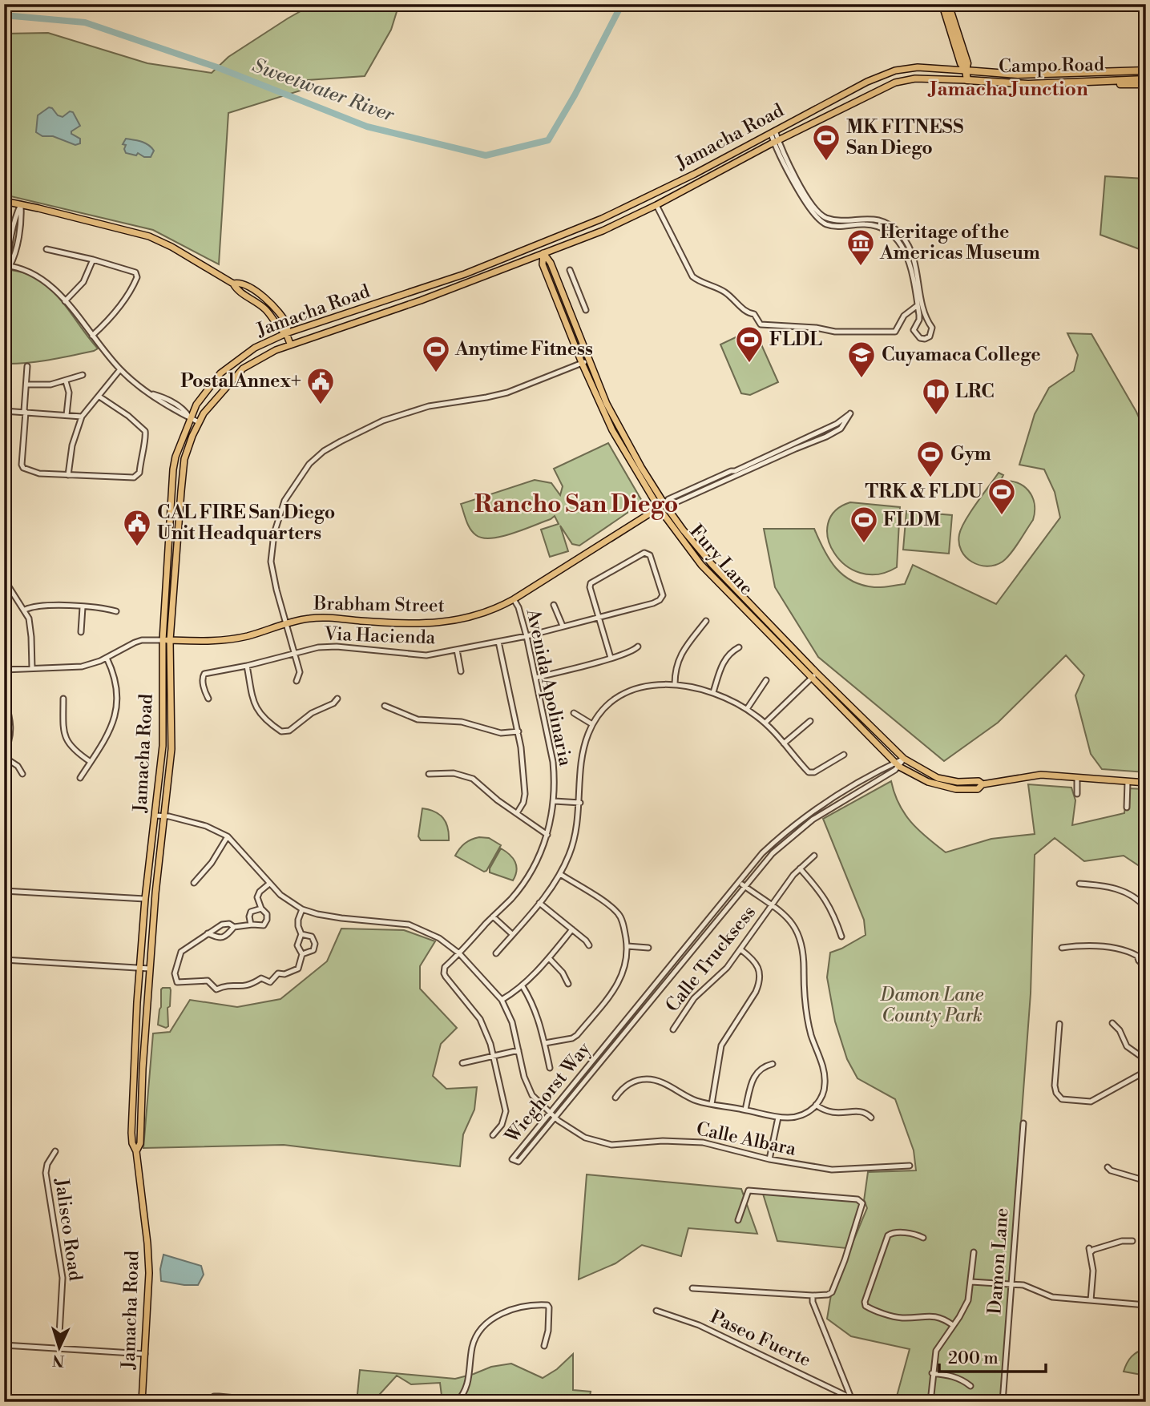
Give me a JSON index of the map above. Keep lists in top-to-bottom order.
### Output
{
  "streets": {
    "highway": ["Campo Road"],
    "main road": ["Jamacha Road", "Fury Lane", "Brabham Street"],
    "street": [
      "Via Hacienda",
      "Avenida Apolinaria",
      "Calle Trucksess",
      "Wieghorst Way",
      "Calle Albara",
      "Jalisco Road",
      "Damon Lane",
      "Paseo Fuerte"
    ]
  },
  "crossings": [
    ["Campo Road", "Jamacha Road"],
    ["Jamacha Road", "Fury Lane"],
    ["Jamacha Road", "Brabham Street"],
    ["Jamacha Road", "Calle Albara"],
    ["Fury Lane", "Brabham Street"],
    ["Fury Lane", "Wieghorst Way"],
    ["Brabham Street", "Avenida Apolinaria"],
    ["Via Hacienda", "Avenida Apolinaria"],
    ["Avenida Apolinaria", "Calle Albara"],
    ["Wieghorst Way", "Calle Albara"]
  ],
  "districts": ["Jamacha Junction", "Rancho San Diego"],
  "water": ["Sweetwater River"],
  "parks": ["Damon Lane County Park"],
  "places": {
    "sports": [
      "MK FITNESS San Diego",
      "FLDL",
      "Anytime Fitness",
      "Gym",
      "TRK & FLDU",
      "FLDM"
    ],
    "museum": ["Heritage of the Americas Museum"],
    "school or university": ["Cuyamaca College"],
    "public building": ["PostalAnnex+", "CAL FIRE San Diego Unit Headquarters"],
    "library": ["LRC"]
  },
  "scale_bar": "200 m",
  "north": "bottom"
}
